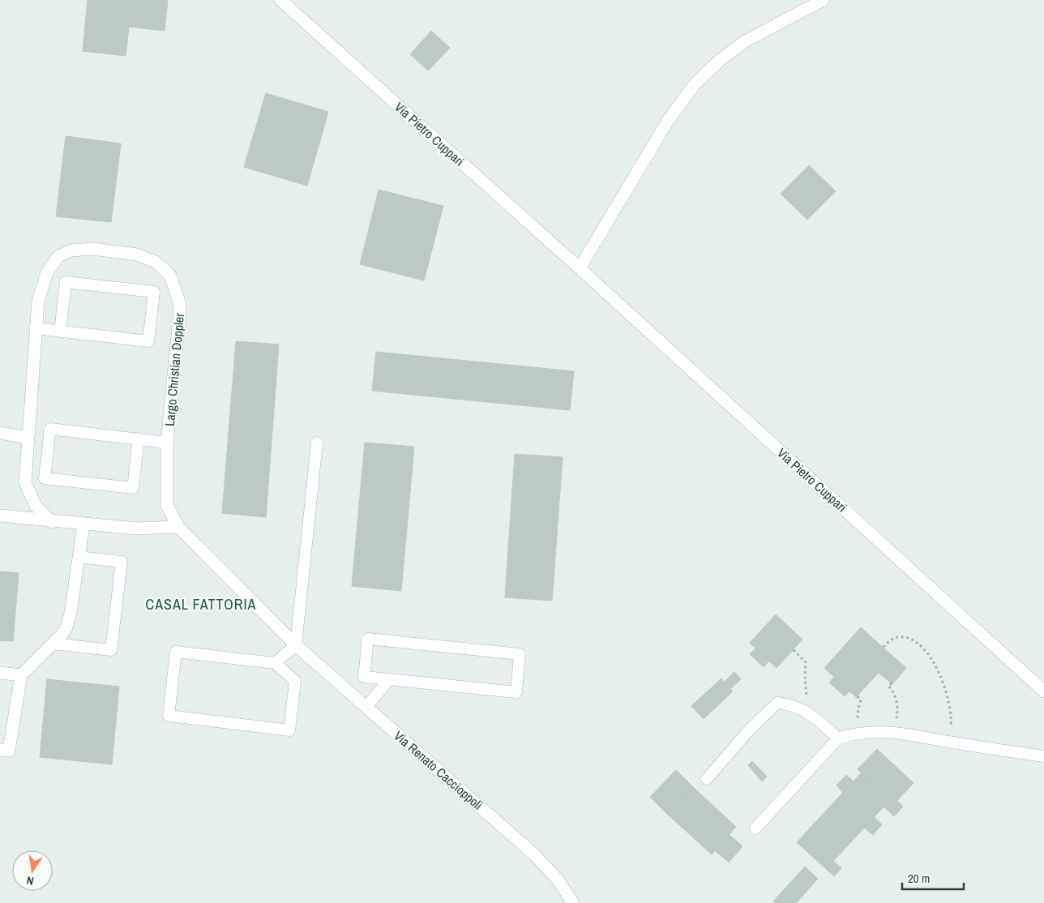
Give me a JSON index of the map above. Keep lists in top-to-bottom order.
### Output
{
  "streets": {
    "street": ["Via Pietro Cuppari", "Largo Christian Doppler", "Via Renato Caccioppoli"]
  },
  "crossings": [
    ["Largo Christian Doppler", "Via Renato Caccioppoli"]
  ],
  "districts": ["CASAL FATTORIA"],
  "scale_bar": "20 m",
  "north": "bottom"
}
